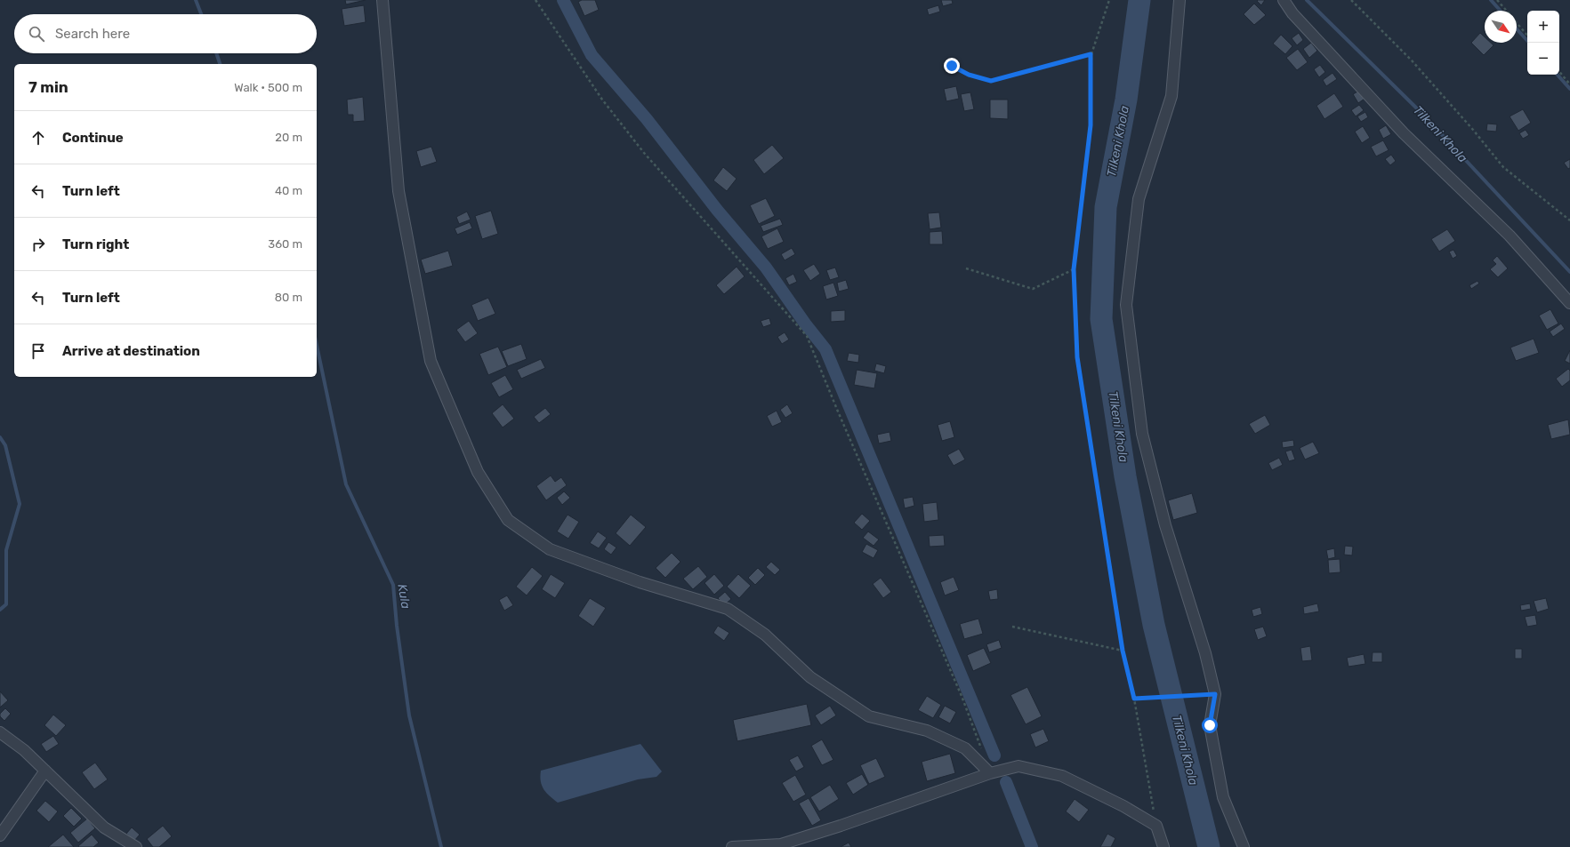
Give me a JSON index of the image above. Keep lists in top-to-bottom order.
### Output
{
  "water": ["Tilkeni Khola", "Kula"],
  "north": "bottom right",
  "page": {
    "map_buttons": ["+", "−"],
    "search": "Search here",
    "heading": ["7 min", "Walk · 500 m"],
    "list": [
      ["Continue", "20 m"],
      ["Turn left", "40 m"],
      ["Turn right", "360 m"],
      ["Turn left", "80 m"],
      "Arrive at destination"
    ]
  }
}
